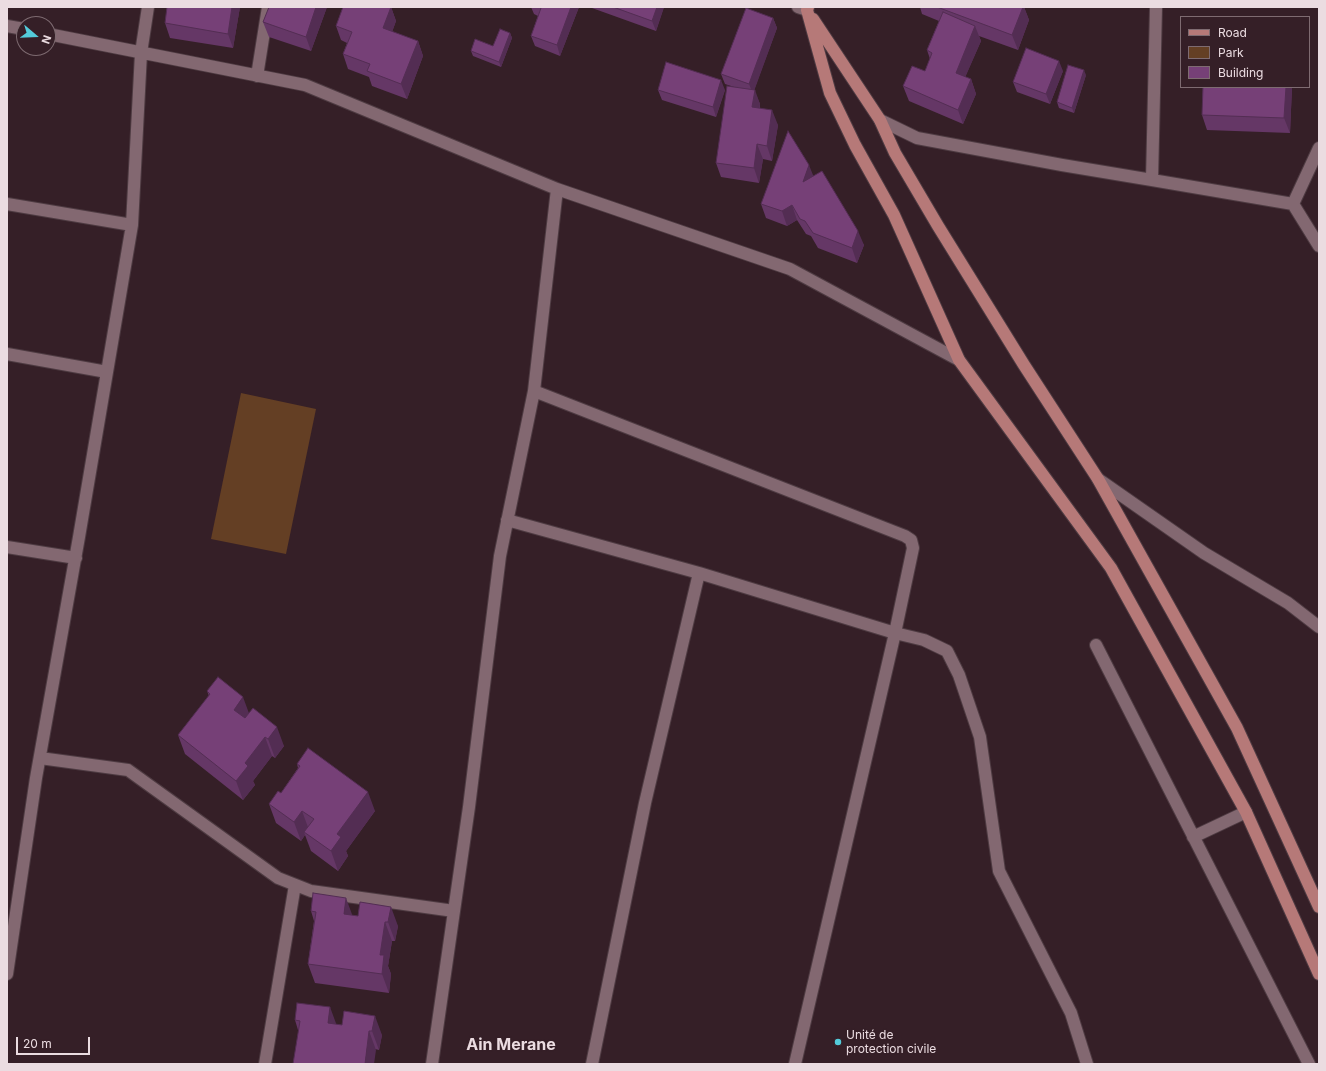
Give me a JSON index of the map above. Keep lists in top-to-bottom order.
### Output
{
  "districts": ["Ain Merane"],
  "places": ["Unité de protection civile"],
  "legend": ["Road", "Park", "Building"],
  "scale_bar": "20 m",
  "north": "right"
}
